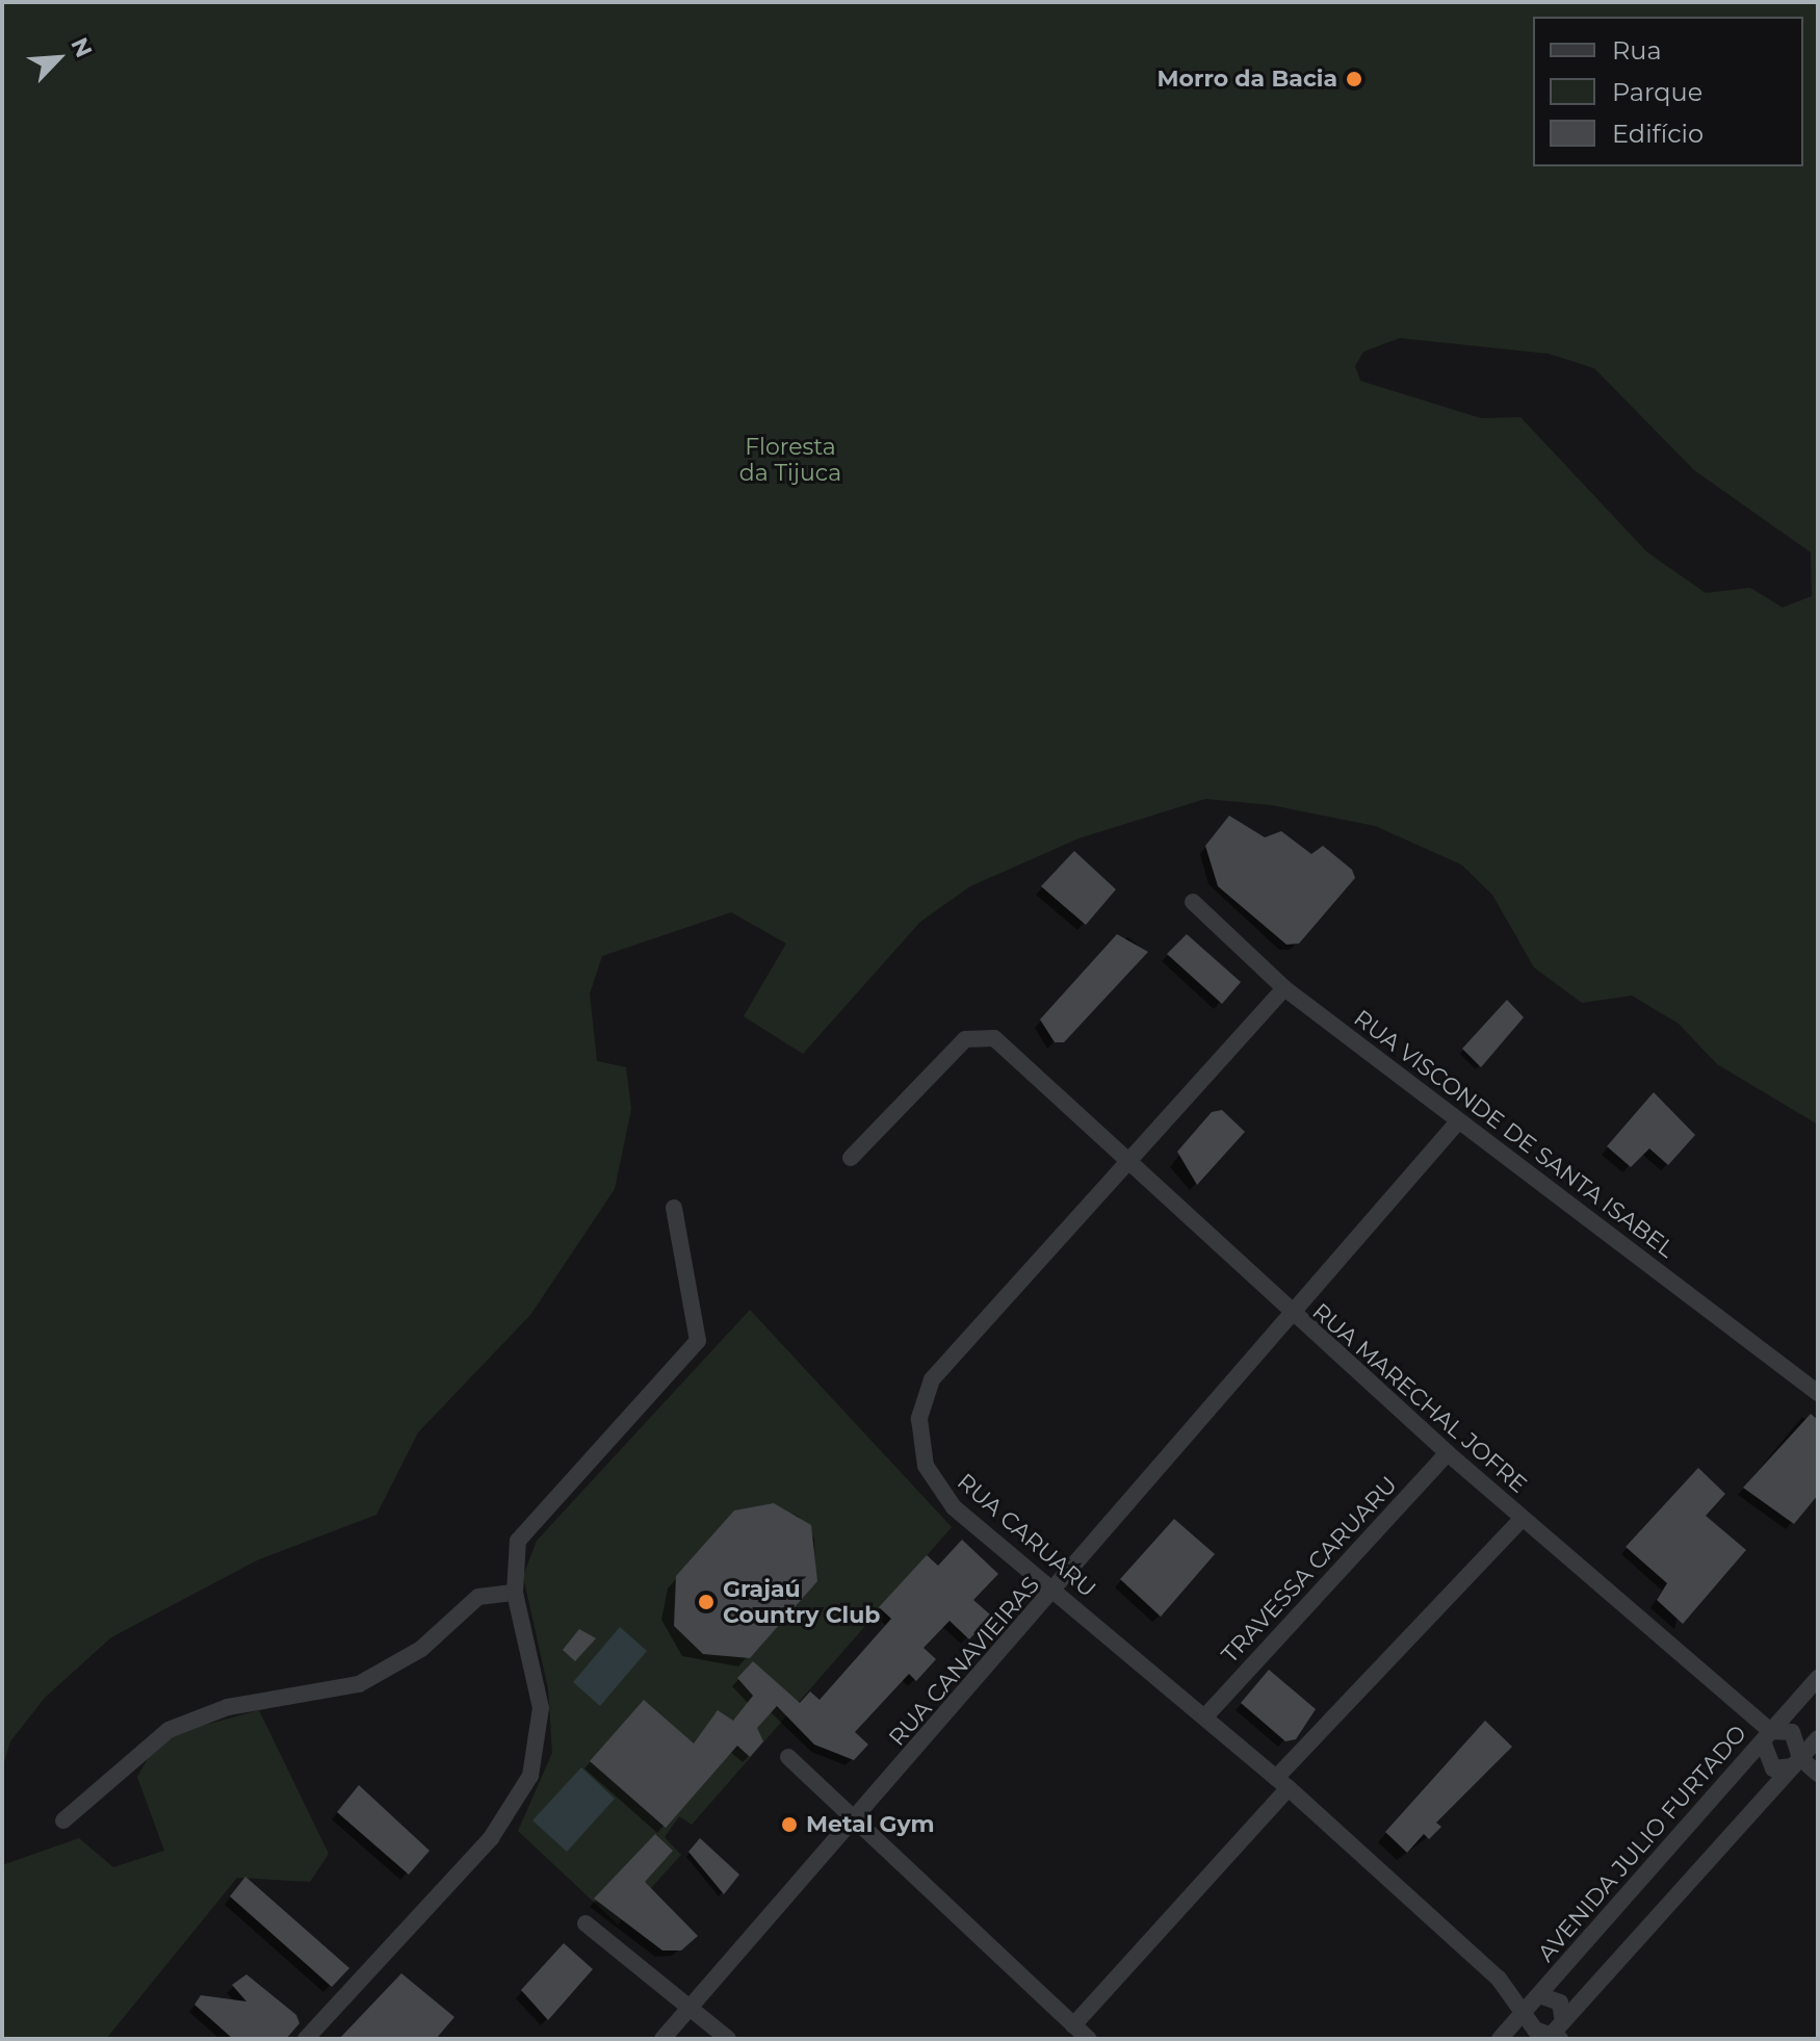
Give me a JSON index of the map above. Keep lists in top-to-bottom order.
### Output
{
  "streets": {
    "street": [
      "RUA VISCONDE DE SANTA ISABEL",
      "RUA MARECHAL JOFRE",
      "RUA CARUARU",
      "TRAVESSA CARUARU",
      "RUA CANAVIEIRAS",
      "AVENIDA JULIO FURTADO"
    ]
  },
  "crossings": [
    ["RUA VISCONDE DE SANTA ISABEL", "RUA CARUARU"],
    ["RUA VISCONDE DE SANTA ISABEL", "RUA CANAVIEIRAS"],
    ["RUA MARECHAL JOFRE", "RUA CARUARU"],
    ["RUA MARECHAL JOFRE", "TRAVESSA CARUARU"],
    ["RUA MARECHAL JOFRE", "RUA CANAVIEIRAS"],
    ["RUA MARECHAL JOFRE", "AVENIDA JULIO FURTADO"],
    ["RUA CARUARU", "TRAVESSA CARUARU"],
    ["RUA CARUARU", "RUA CANAVIEIRAS"],
    ["RUA CARUARU", "AVENIDA JULIO FURTADO"]
  ],
  "parks": ["Floresta da Tijuca"],
  "places": ["Morro da Bacia", "Grajaú Country Club", "Metal Gym"],
  "legend": ["Rua", "Parque", "Edifício"],
  "north": "top right"
}
